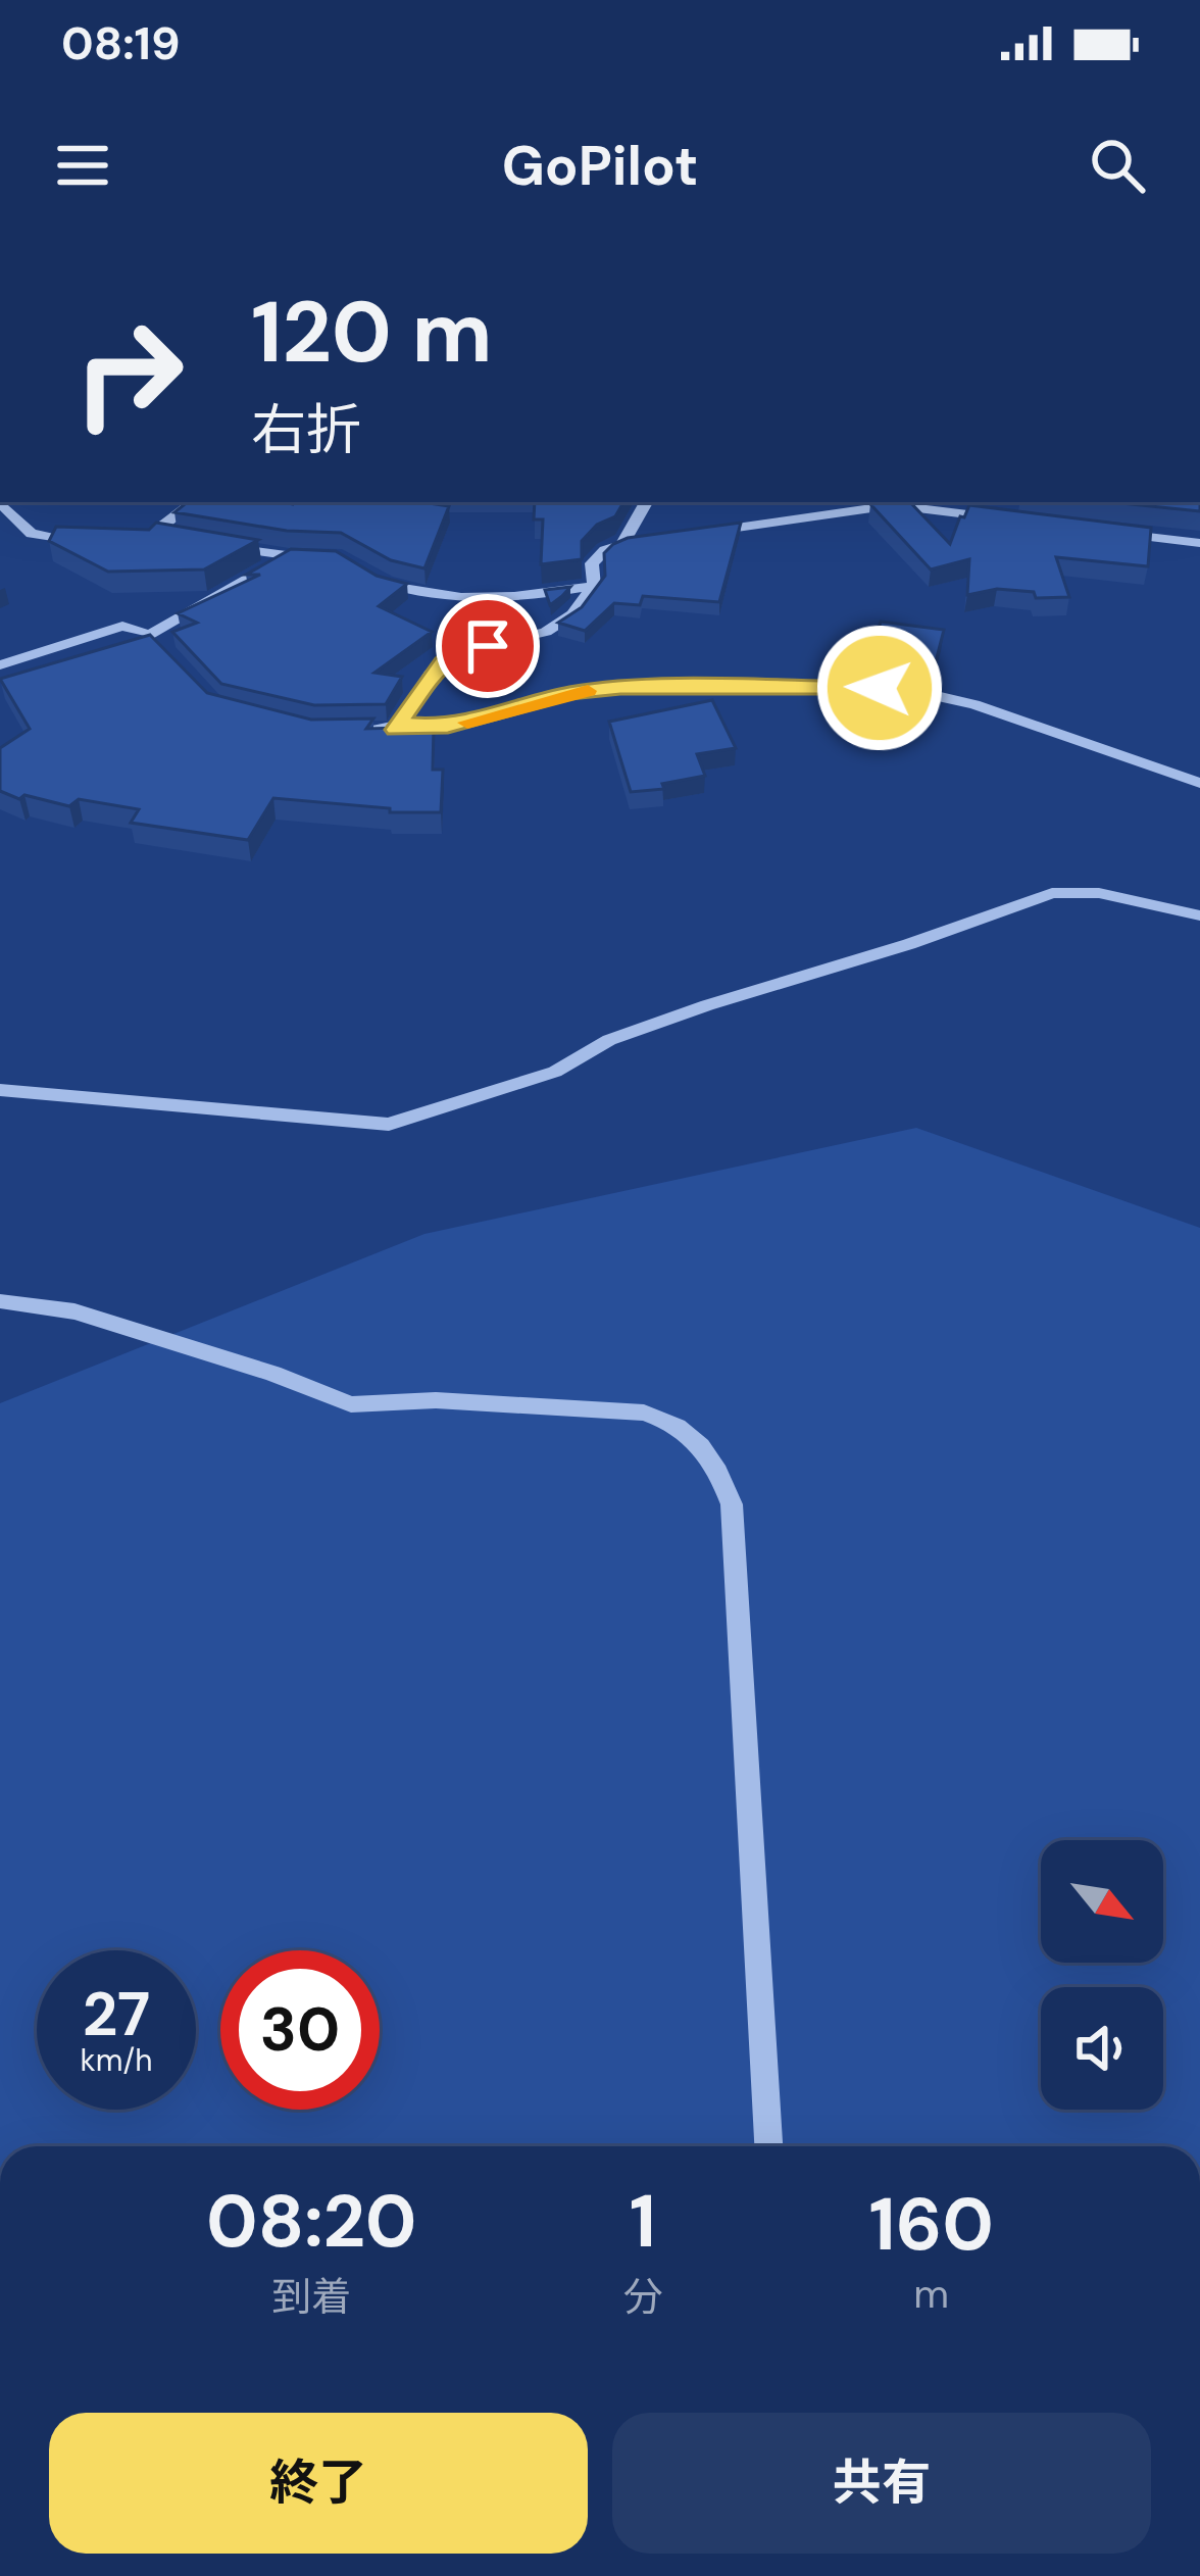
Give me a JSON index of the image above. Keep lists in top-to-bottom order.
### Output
{
  "north": "bottom right",
  "page": {
    "status": "08:19",
    "header": "GoPilot",
    "turn": ["120 m", "右折"],
    "speed": "27 km/h",
    "limit": "30",
    "eta": [
      "08:20",
      "到着",
      "1",
      "分",
      "160",
      "m"
    ],
    "buttons": ["終了", "共有"]
  }
}
